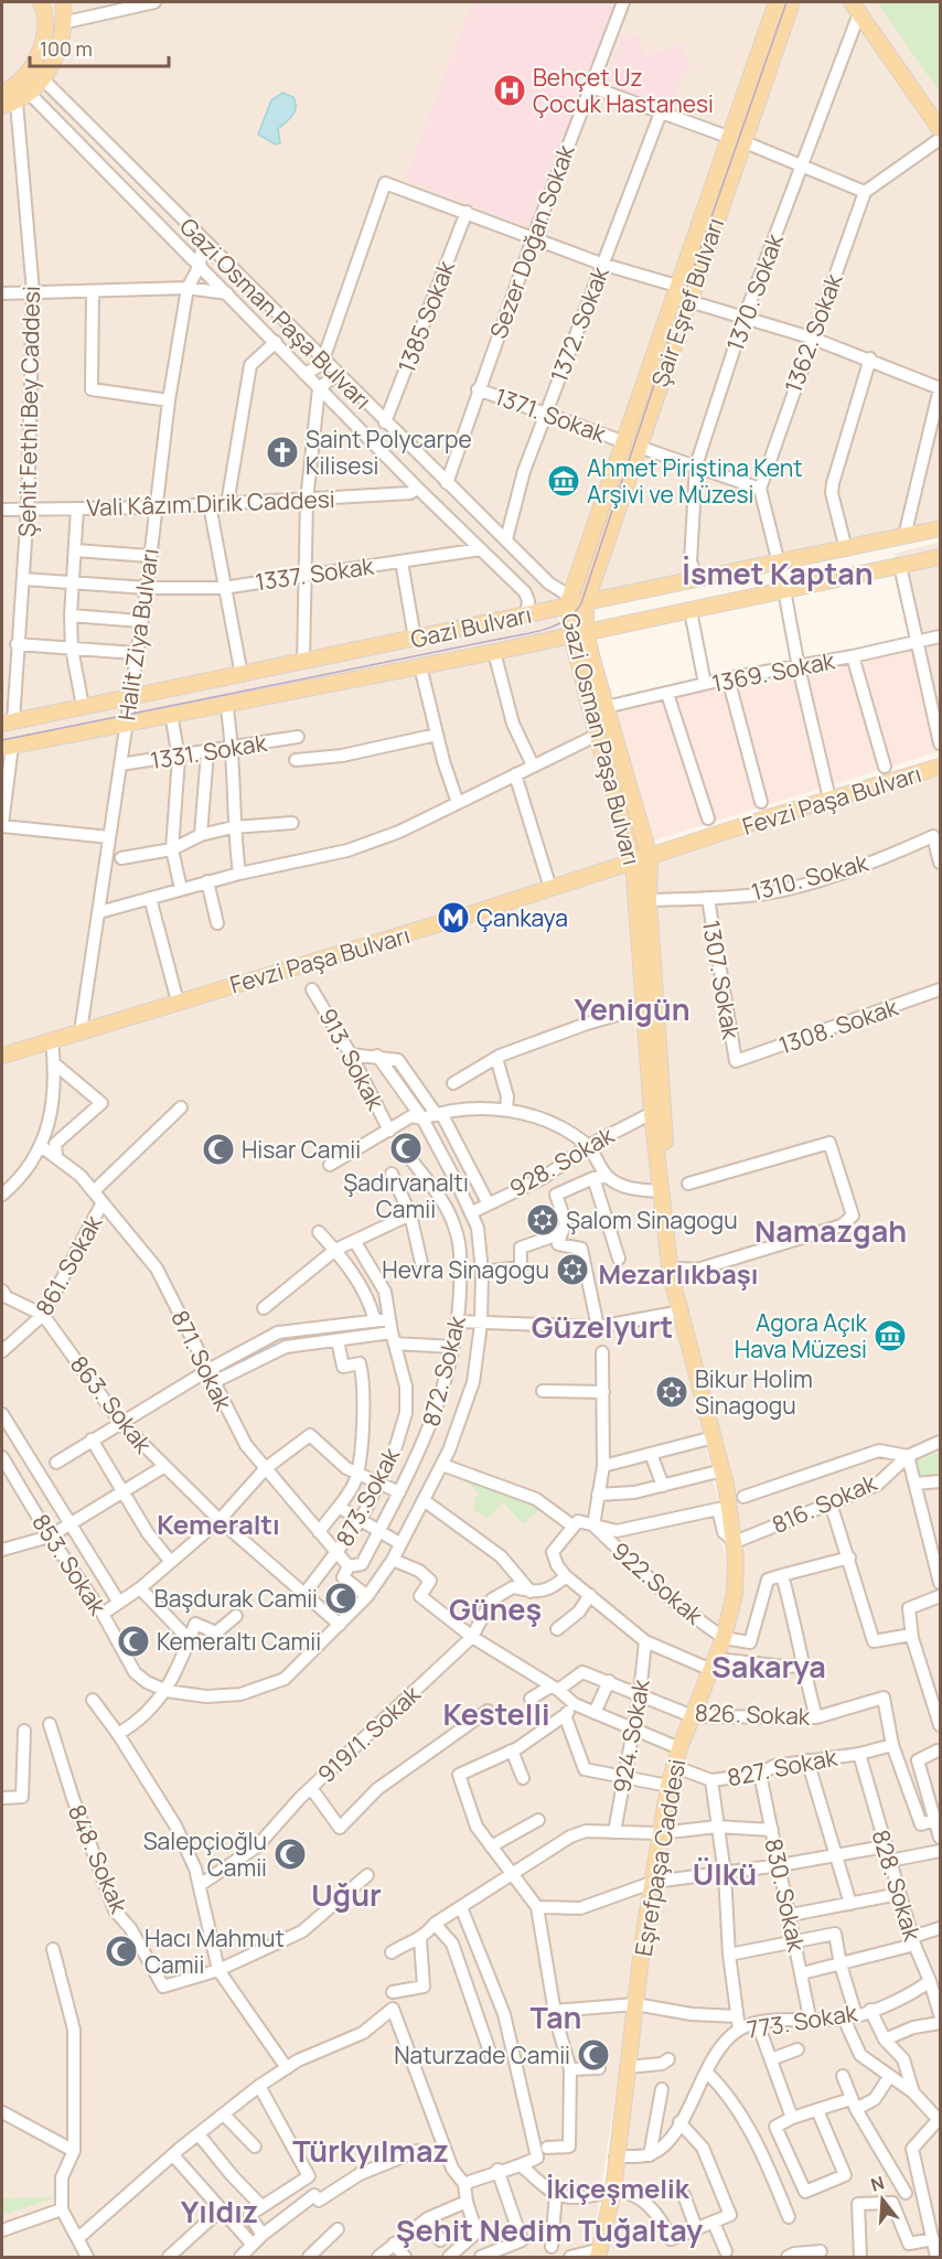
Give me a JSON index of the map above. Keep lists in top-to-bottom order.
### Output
{
  "streets": {
    "main road": [
      "Şair Eşref Bulvarı",
      "Gazi Osman Paşa Bulvarı",
      "Gazi Bulvarı",
      "Fevzi Paşa Bulvarı",
      "Eşrefpaşa Caddesi"
    ],
    "street": [
      "Sezer Doğan Sokak",
      "1370. Sokak",
      "1385 Sokak",
      "1372. Sokak",
      "1362. Sokak",
      "Şehit Fethi Bey Caddesi",
      "1371. Sokak",
      "Vali Kâzım Dirik Caddesi",
      "1337. Sokak",
      "Halit Ziya Bulvarı",
      "1369. Sokak",
      "1331. Sokak",
      "1310. Sokak",
      "1307. Sokak",
      "1308. Sokak",
      "913. Sokak",
      "928. Sokak",
      "861. Sokak",
      "871. Sokak",
      "872. Sokak",
      "863. Sokak",
      "873.Sokak",
      "816. Sokak",
      "853. Sokak",
      "922.Sokak",
      "826. Sokak",
      "919/1. Sokak",
      "924. Sokak",
      "827. Sokak",
      "848. Sokak",
      "828. Sokak",
      "830. Sokak",
      "773. Sokak"
    ]
  },
  "crossings": [
    ["Sezer Doğan Sokak", "Gazi Osman Paşa Bulvarı"],
    ["Sezer Doğan Sokak", "1371. Sokak"],
    ["Şair Eşref Bulvarı", "Gazi Osman Paşa Bulvarı"],
    ["Gazi Osman Paşa Bulvarı", "1385 Sokak"],
    ["Gazi Osman Paşa Bulvarı", "1372. Sokak"],
    ["Gazi Osman Paşa Bulvarı", "Şehit Fethi Bey Caddesi"],
    ["Gazi Osman Paşa Bulvarı", "Vali Kâzım Dirik Caddesi"],
    ["Gazi Osman Paşa Bulvarı", "1337. Sokak"],
    ["Gazi Osman Paşa Bulvarı", "Gazi Bulvarı"],
    ["Gazi Osman Paşa Bulvarı", "Halit Ziya Bulvarı"],
    ["Gazi Osman Paşa Bulvarı", "1369. Sokak"],
    ["Gazi Osman Paşa Bulvarı", "Fevzi Paşa Bulvarı"],
    ["Gazi Osman Paşa Bulvarı", "1310. Sokak"],
    ["Gazi Osman Paşa Bulvarı", "928. Sokak"],
    ["Gazi Osman Paşa Bulvarı", "Eşrefpaşa Caddesi"],
    ["1372. Sokak", "1371. Sokak"],
    ["Şehit Fethi Bey Caddesi", "Vali Kâzım Dirik Caddesi"],
    ["Şehit Fethi Bey Caddesi", "1337. Sokak"],
    ["Şehit Fethi Bey Caddesi", "Gazi Bulvarı"],
    ["Vali Kâzım Dirik Caddesi", "Halit Ziya Bulvarı"],
    ["1337. Sokak", "Halit Ziya Bulvarı"],
    ["Gazi Bulvarı", "Halit Ziya Bulvarı"],
    ["Halit Ziya Bulvarı", "1331. Sokak"],
    ["Halit Ziya Bulvarı", "Fevzi Paşa Bulvarı"],
    ["1310. Sokak", "1307. Sokak"],
    ["1307. Sokak", "1308. Sokak"],
    ["861. Sokak", "871. Sokak"],
    ["861. Sokak", "863. Sokak"],
    ["871. Sokak", "872. Sokak"],
    ["871. Sokak", "873.Sokak"],
    ["863. Sokak", "873.Sokak"],
    ["816. Sokak", "Eşrefpaşa Caddesi"],
    ["922.Sokak", "Eşrefpaşa Caddesi"],
    ["826. Sokak", "924. Sokak"],
    ["826. Sokak", "827. Sokak"],
    ["826. Sokak", "Eşrefpaşa Caddesi"],
    ["827. Sokak", "Eşrefpaşa Caddesi"],
    ["827. Sokak", "828. Sokak"],
    ["827. Sokak", "830. Sokak"],
    ["828. Sokak", "773. Sokak"],
    ["830. Sokak", "773. Sokak"]
  ],
  "districts": [
    "İsmet Kaptan",
    "Yenigün",
    "Namazgah",
    "Mezarlıkbaşı",
    "Güzelyurt",
    "Kemeraltı",
    "Güneş",
    "Sakarya",
    "Kestelli",
    "Ülkü",
    "Uğur",
    "Tan",
    "Türkyılmaz",
    "İkiçeşmelik",
    "Yıldız",
    "Şehit Nedim Tuğaltay"
  ],
  "places": {
    "hospital": ["Behçet Uz Çocuk Hastanesi"],
    "church": ["Saint Polycarpe Kilisesi"],
    "museum": ["Ahmet Piriştina Kent Arşivi ve Müzesi", "Agora Açık Hava Müzesi"],
    "metro station": ["Çankaya"],
    "mosque": [
      "Şadırvanaltı Camii",
      "Hisar Camii",
      "Başdurak Camii",
      "Kemeraltı Camii",
      "Salepçioğlu Camii",
      "Hacı Mahmut Camii",
      "Naturzade Camii"
    ],
    "synagogue": ["Şalom Sinagogu", "Hevra Sinagogu", "Bikur Holim Sinagogu"]
  },
  "scale_bar": "100 m",
  "north": "top"
}
